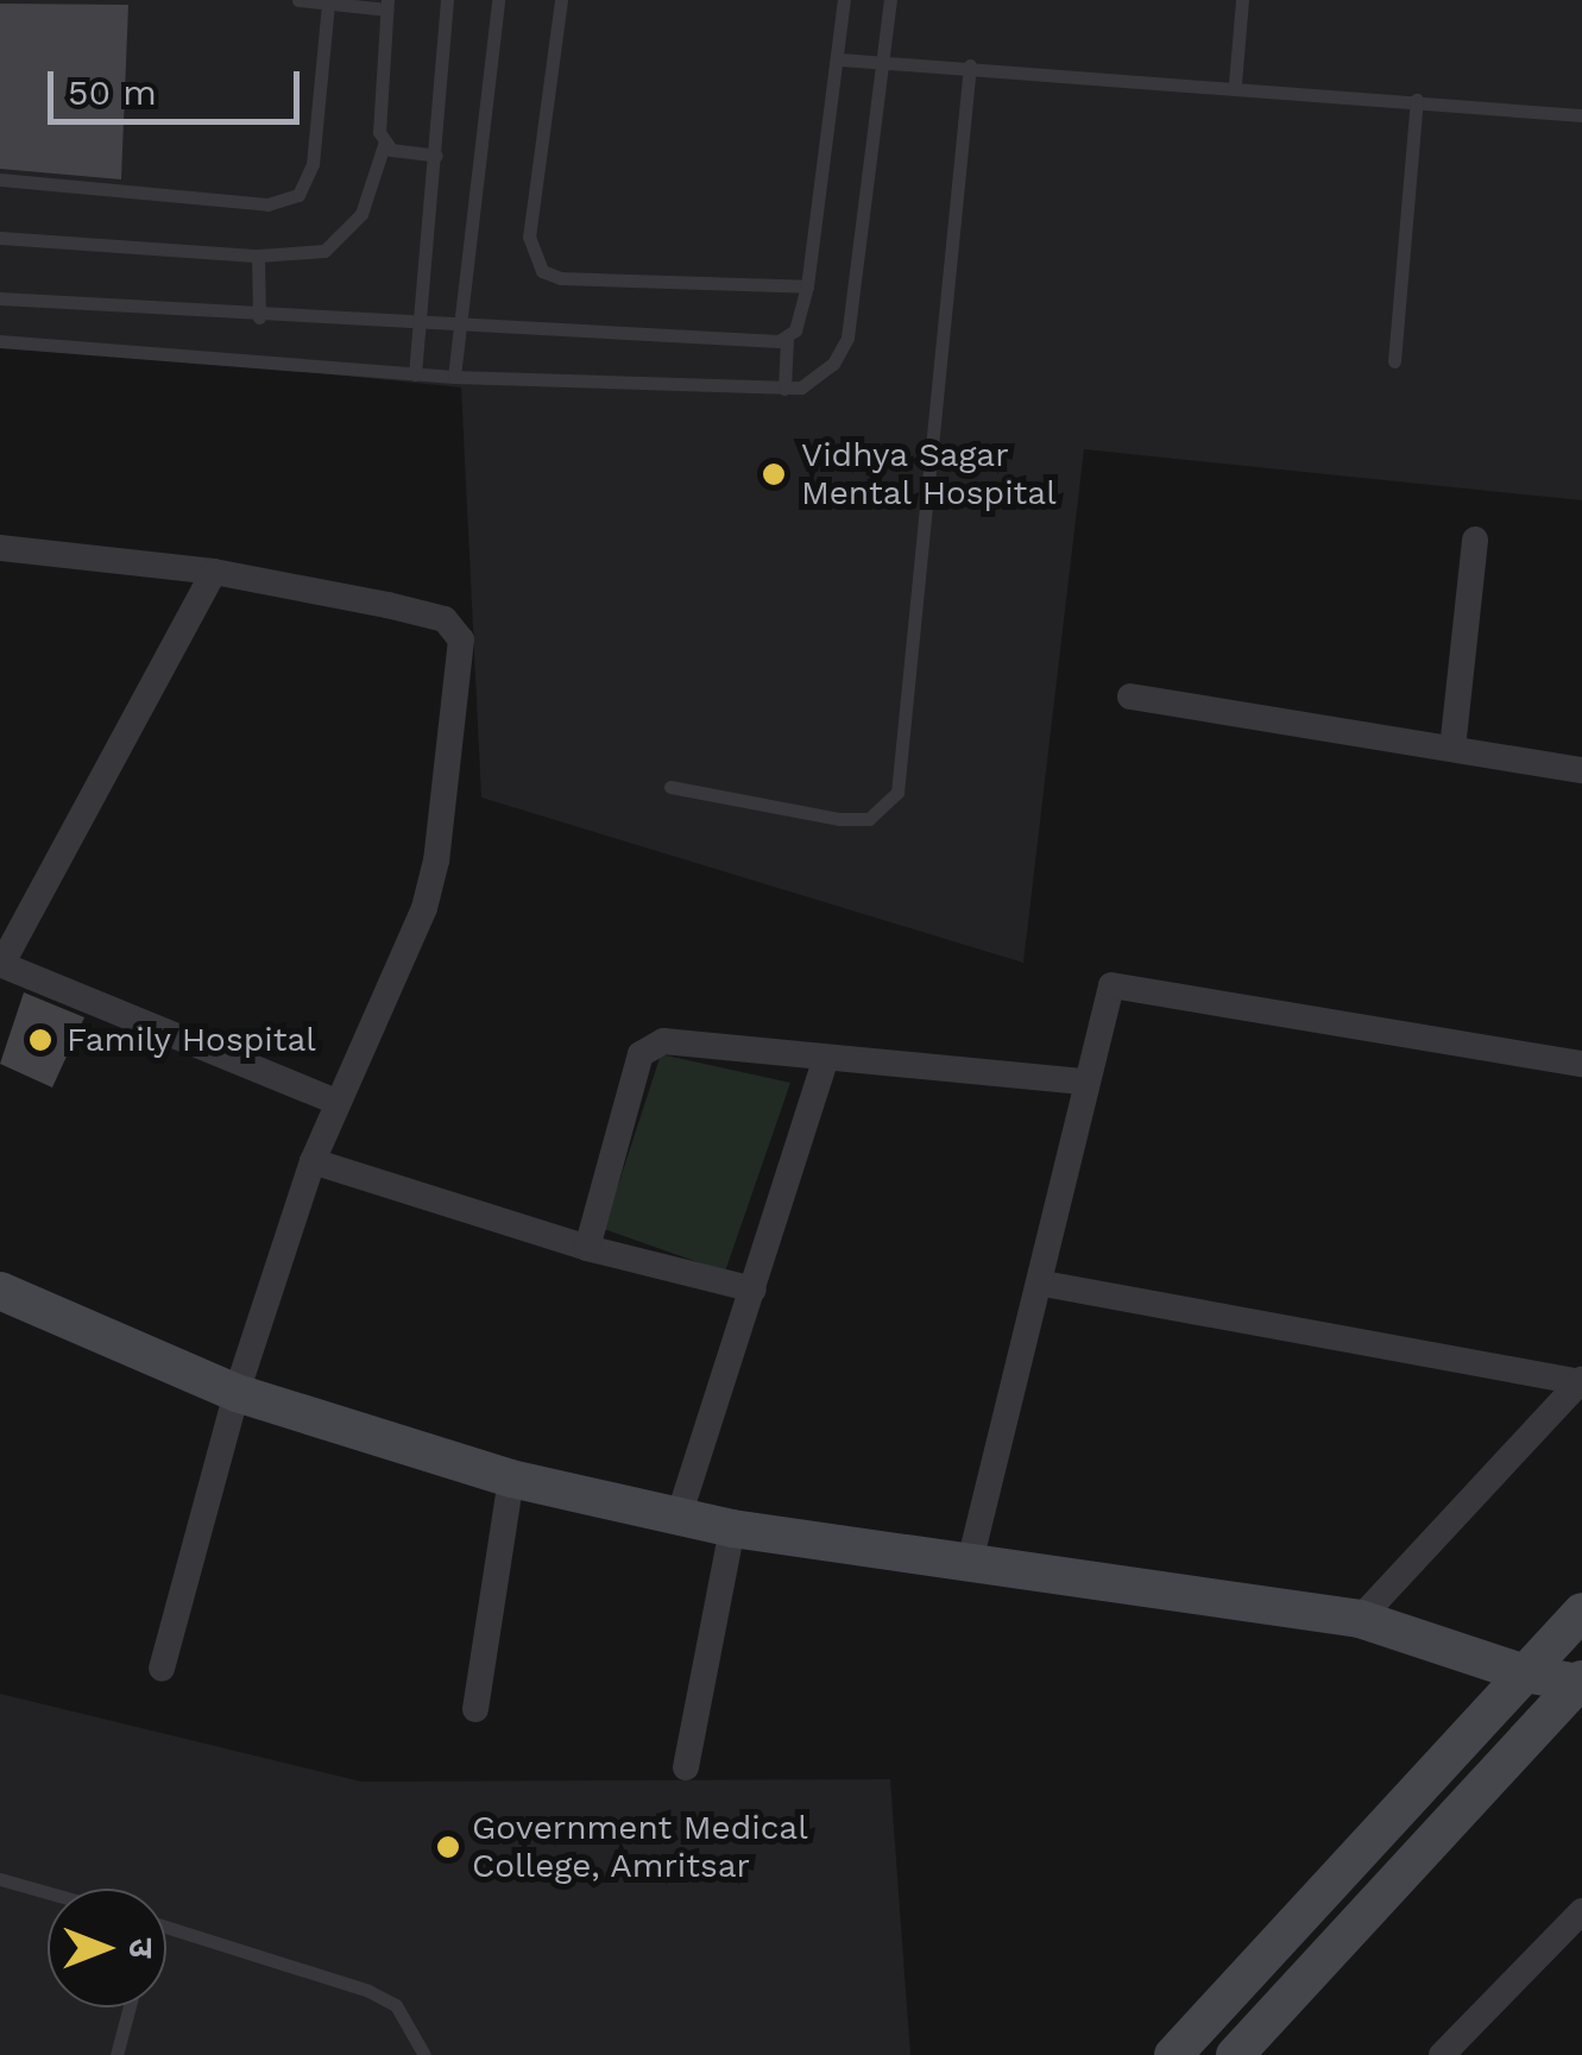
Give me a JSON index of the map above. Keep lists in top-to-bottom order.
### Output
{
  "places": ["Vidhya Sagar Mental Hospital", "Family Hospital", "Government Medical College, Amritsar"],
  "scale_bar": "50 m",
  "north": "right"
}
